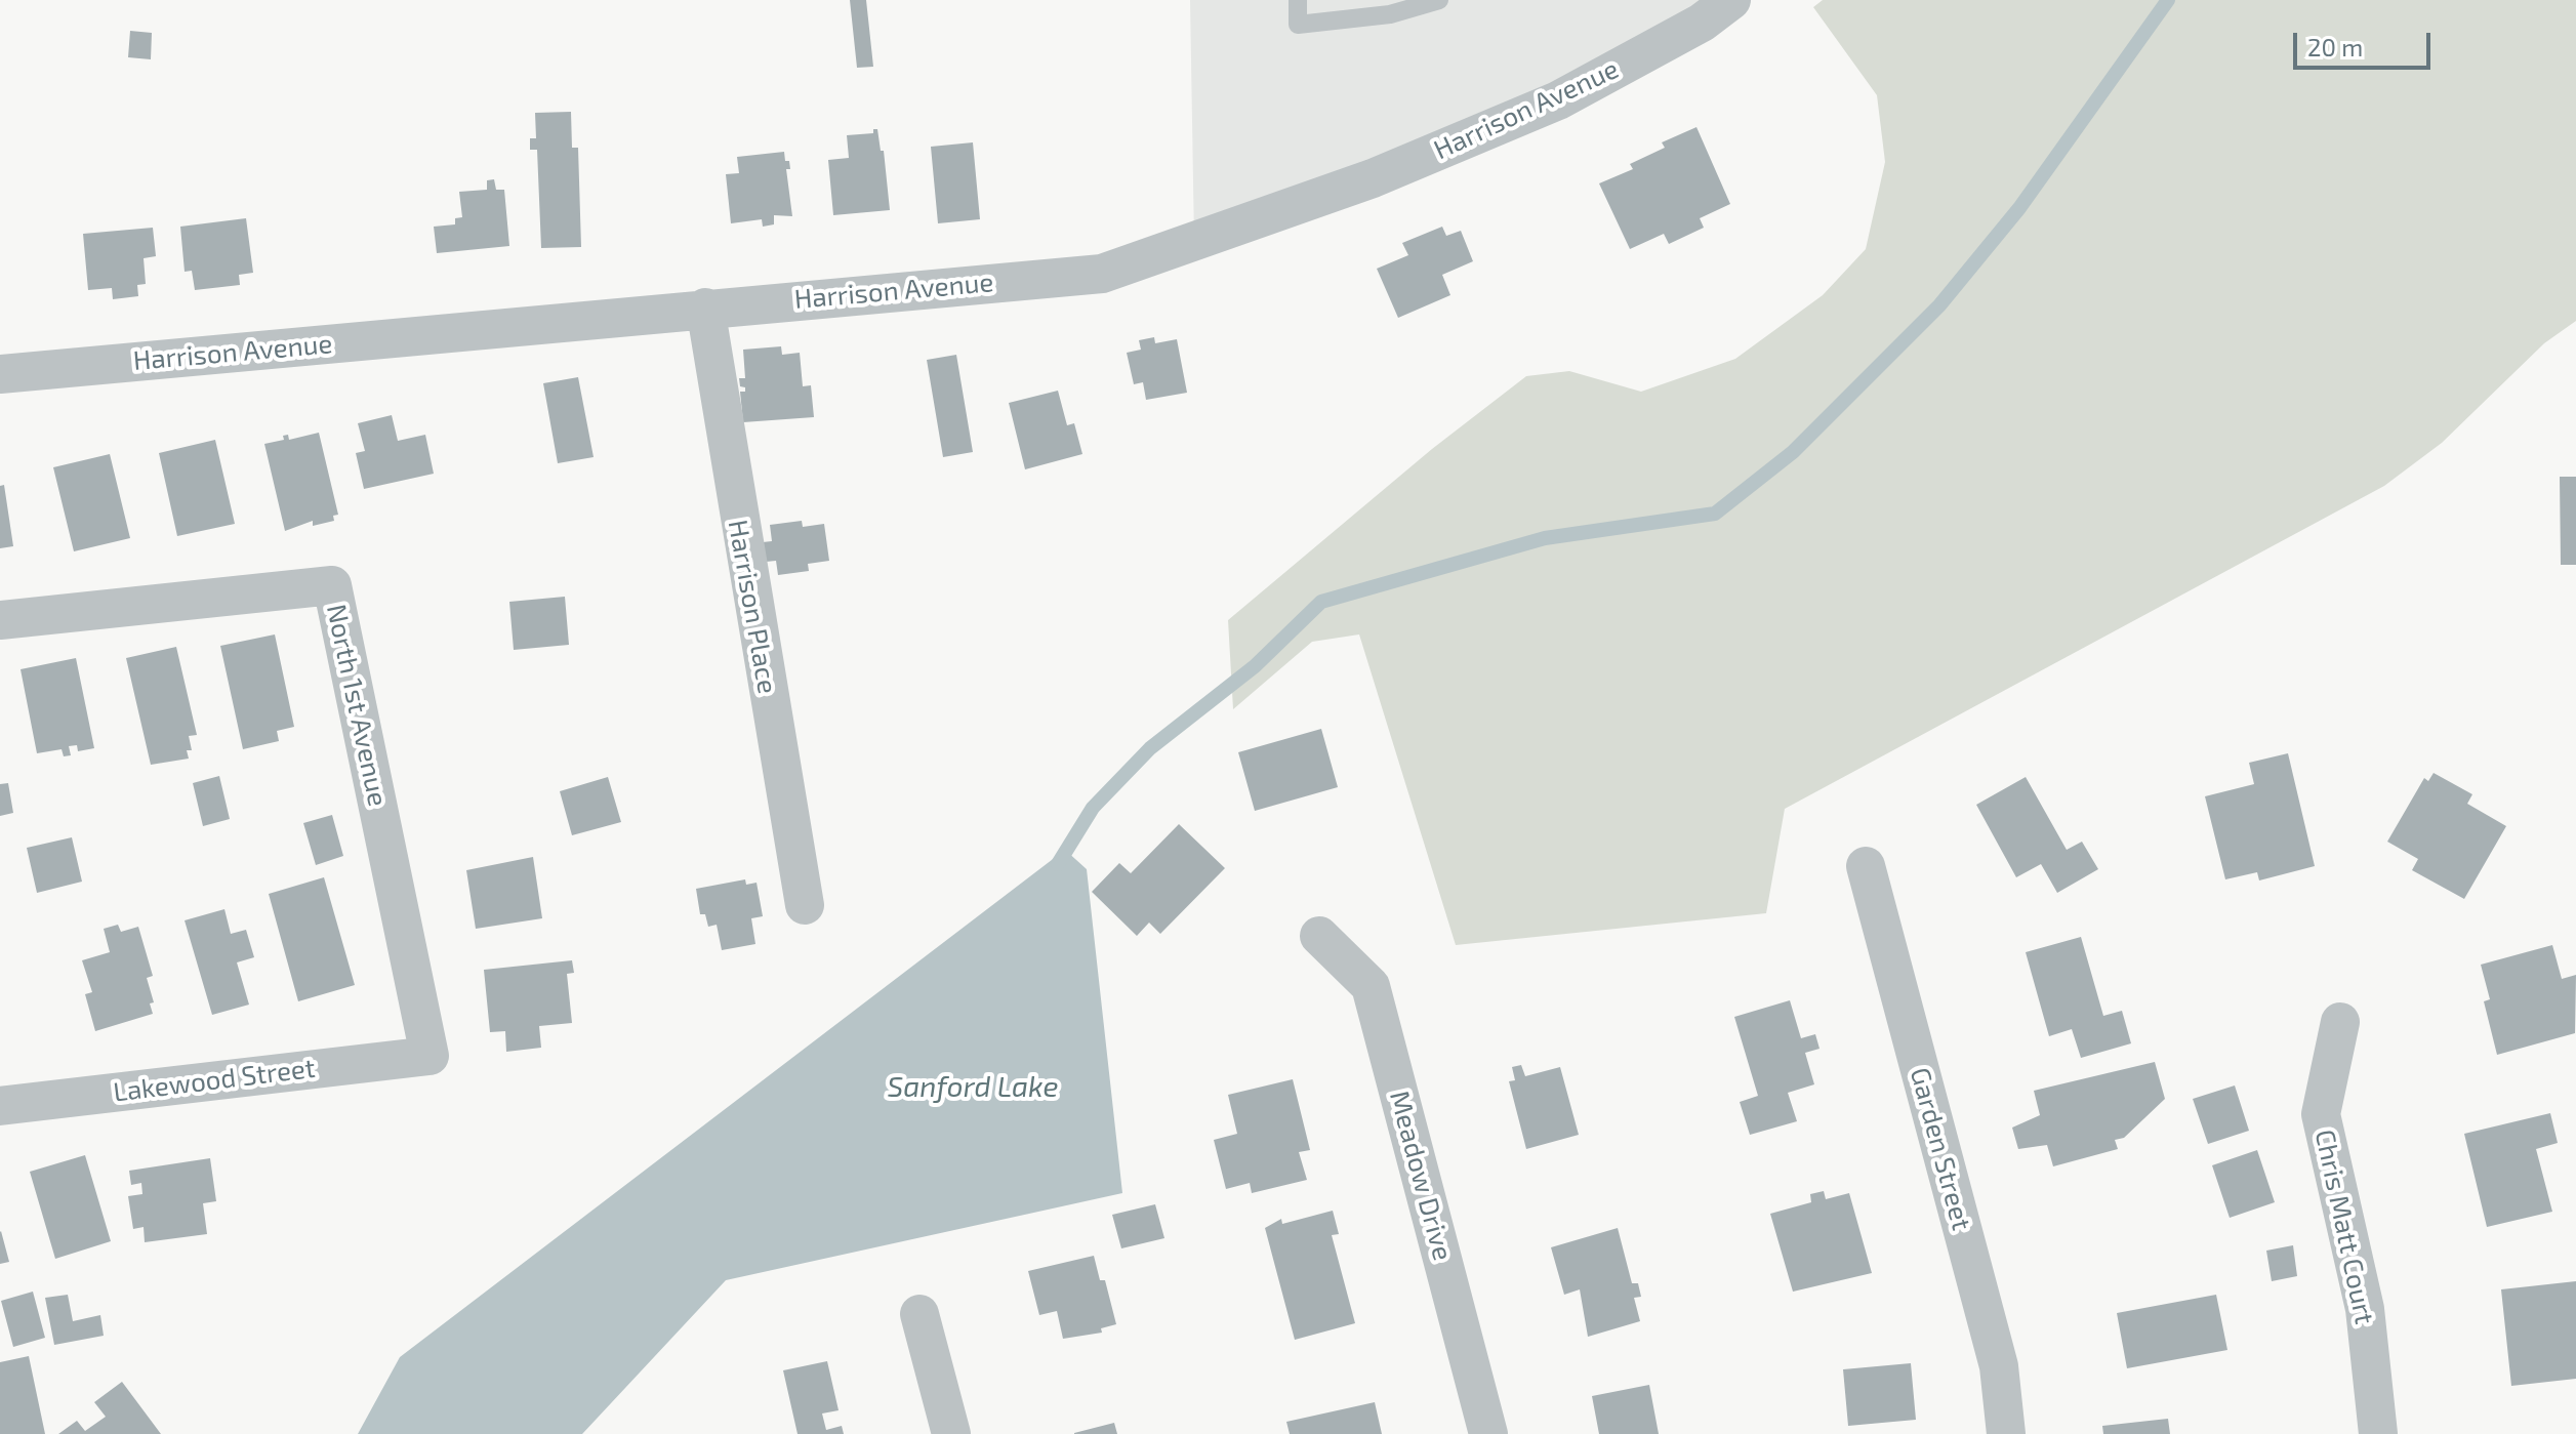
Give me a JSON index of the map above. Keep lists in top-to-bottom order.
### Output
{
  "streets": {
    "street": [
      "Harrison Avenue",
      "Harrison Place",
      "North 1st Avenue",
      "Lakewood Street",
      "Garden Street",
      "Meadow Drive",
      "Chris Matt Court"
    ]
  },
  "crossings": [
    ["Harrison Avenue", "Harrison Place"],
    ["North 1st Avenue", "Lakewood Street"]
  ],
  "water": ["Sanford Lake"],
  "scale_bar": "20 m"
}
